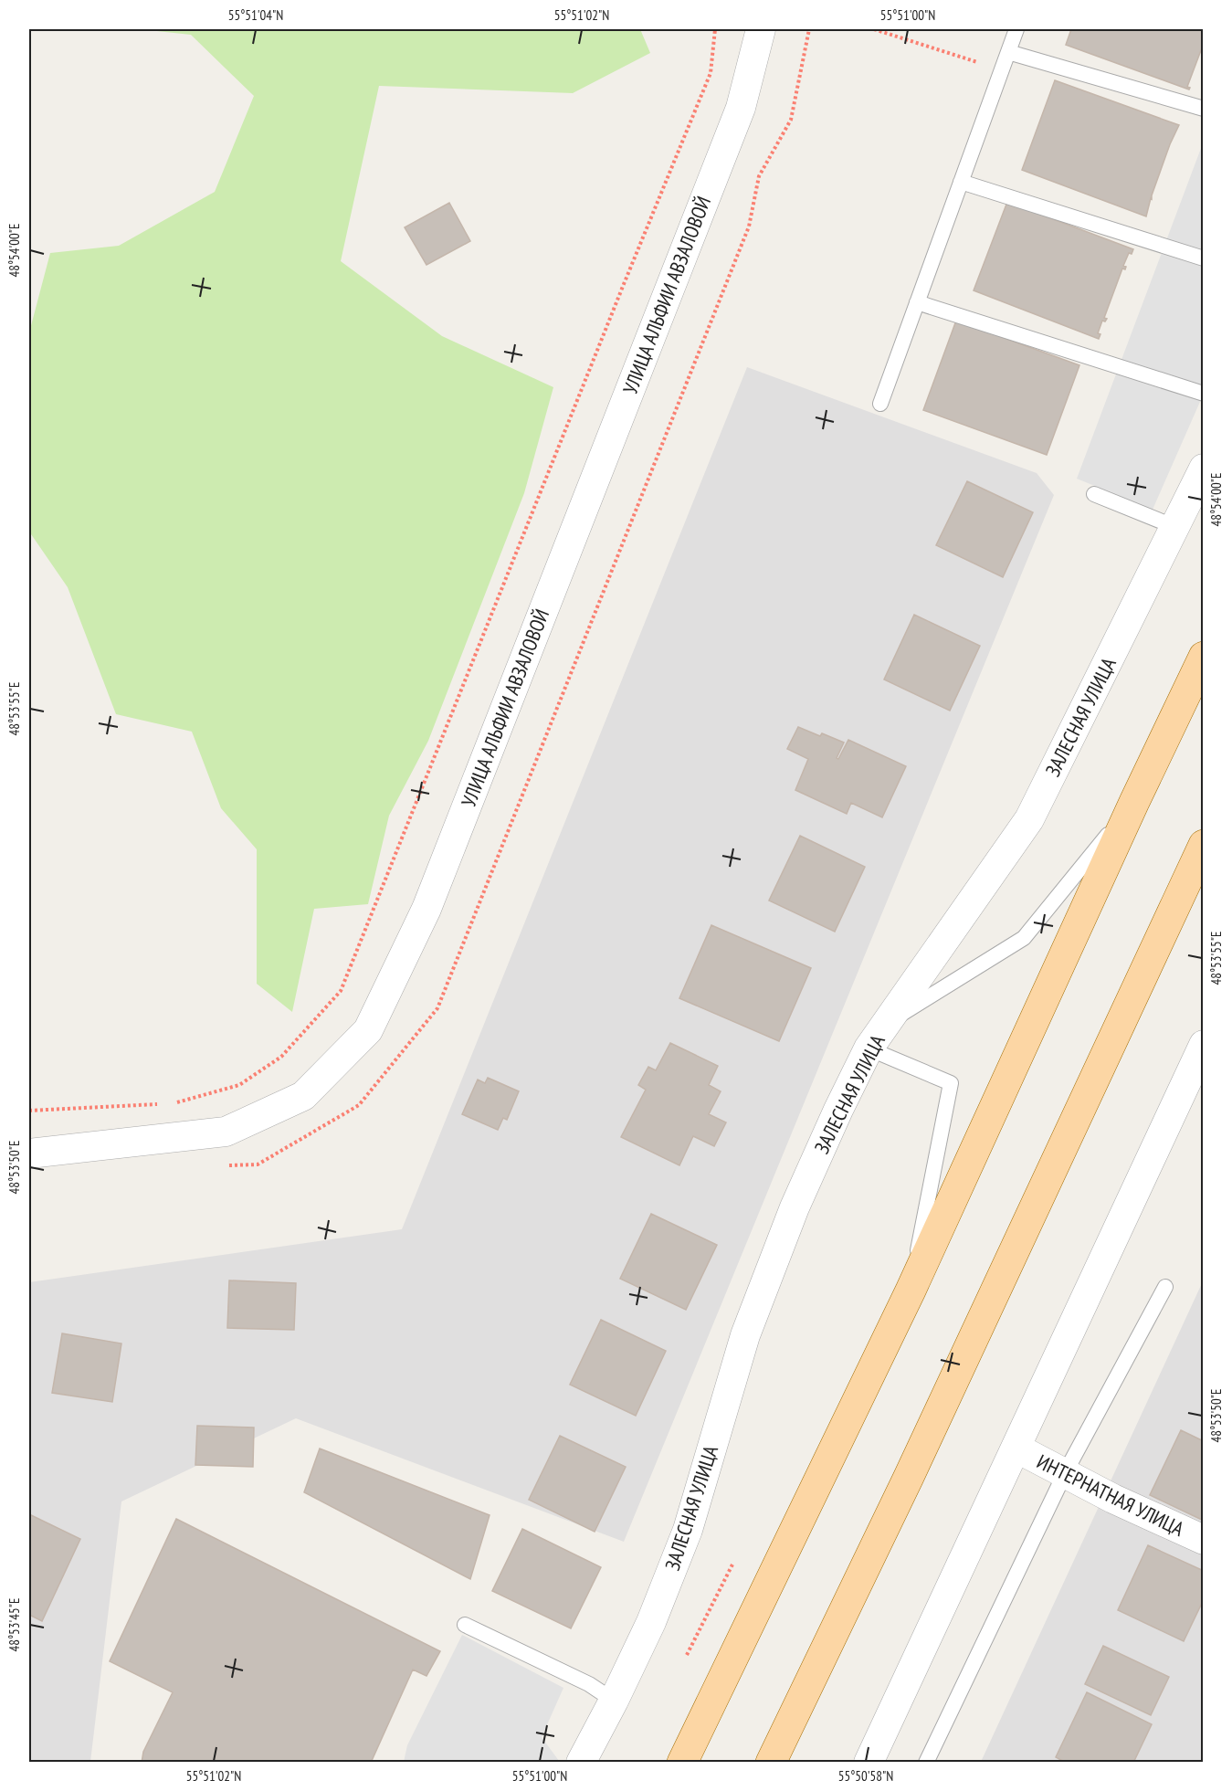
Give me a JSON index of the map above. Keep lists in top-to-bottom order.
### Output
{
  "streets": {
    "street": ["УЛИЦА АЛЬФИИ АВЗАЛОВОЙ", "ЗАЛЕСНАЯ УЛИЦА", "ИНТЕРНАТНАЯ УЛИЦА"]
  },
  "coordinates": [
    "55°51'04\"N",
    "55°51'02\"N",
    "55°51'00\"N",
    "48°54'00\"E",
    "48°53'55\"E",
    "48°53'50\"E",
    "48°53'45\"E",
    "55°50'58\"N"
  ]
}
